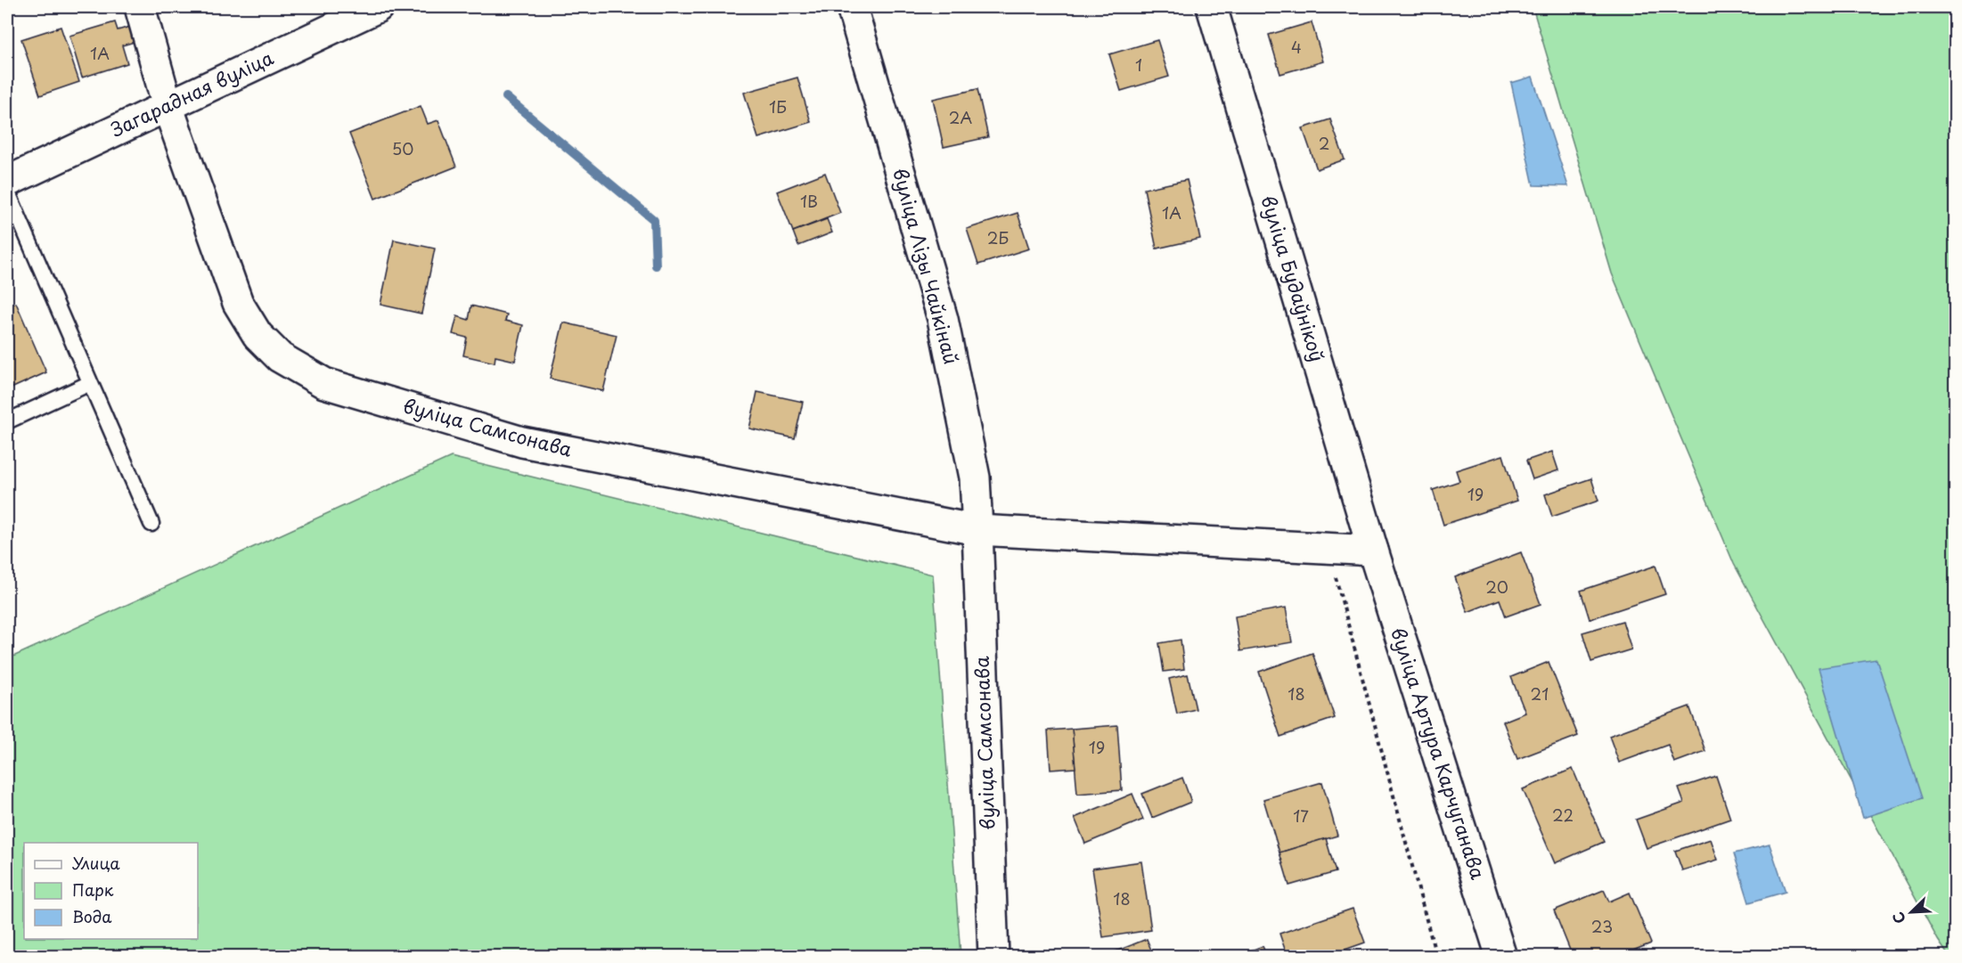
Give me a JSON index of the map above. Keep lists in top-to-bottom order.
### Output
{
  "streets": {
    "street": [
      "Загарадная вуліца",
      "вуліца Лізы Чайкінай",
      "вуліца Будаўнікоў",
      "вуліца Самсонава",
      "вуліца Артура Карчуганава"
    ]
  },
  "crossings": [
    ["Загарадная вуліца", "вуліца Самсонава"],
    ["вуліца Лізы Чайкінай", "вуліца Самсонава"],
    ["вуліца Будаўнікоў", "вуліца Самсонава"],
    ["вуліца Будаўнікоў", "вуліца Артура Карчуганава"],
    ["вуліца Самсонава", "вуліца Артура Карчуганава"]
  ],
  "house_numbers": [
    "4",
    "1А",
    "1",
    "1Б",
    "2А",
    "2",
    "50",
    "1В",
    "1А",
    "2Б",
    "19",
    "20",
    "18",
    "21",
    "19",
    "22",
    "17",
    "18",
    "23"
  ],
  "legend": ["Улица", "Парк", "Вода"],
  "north": "bottom left"
}
